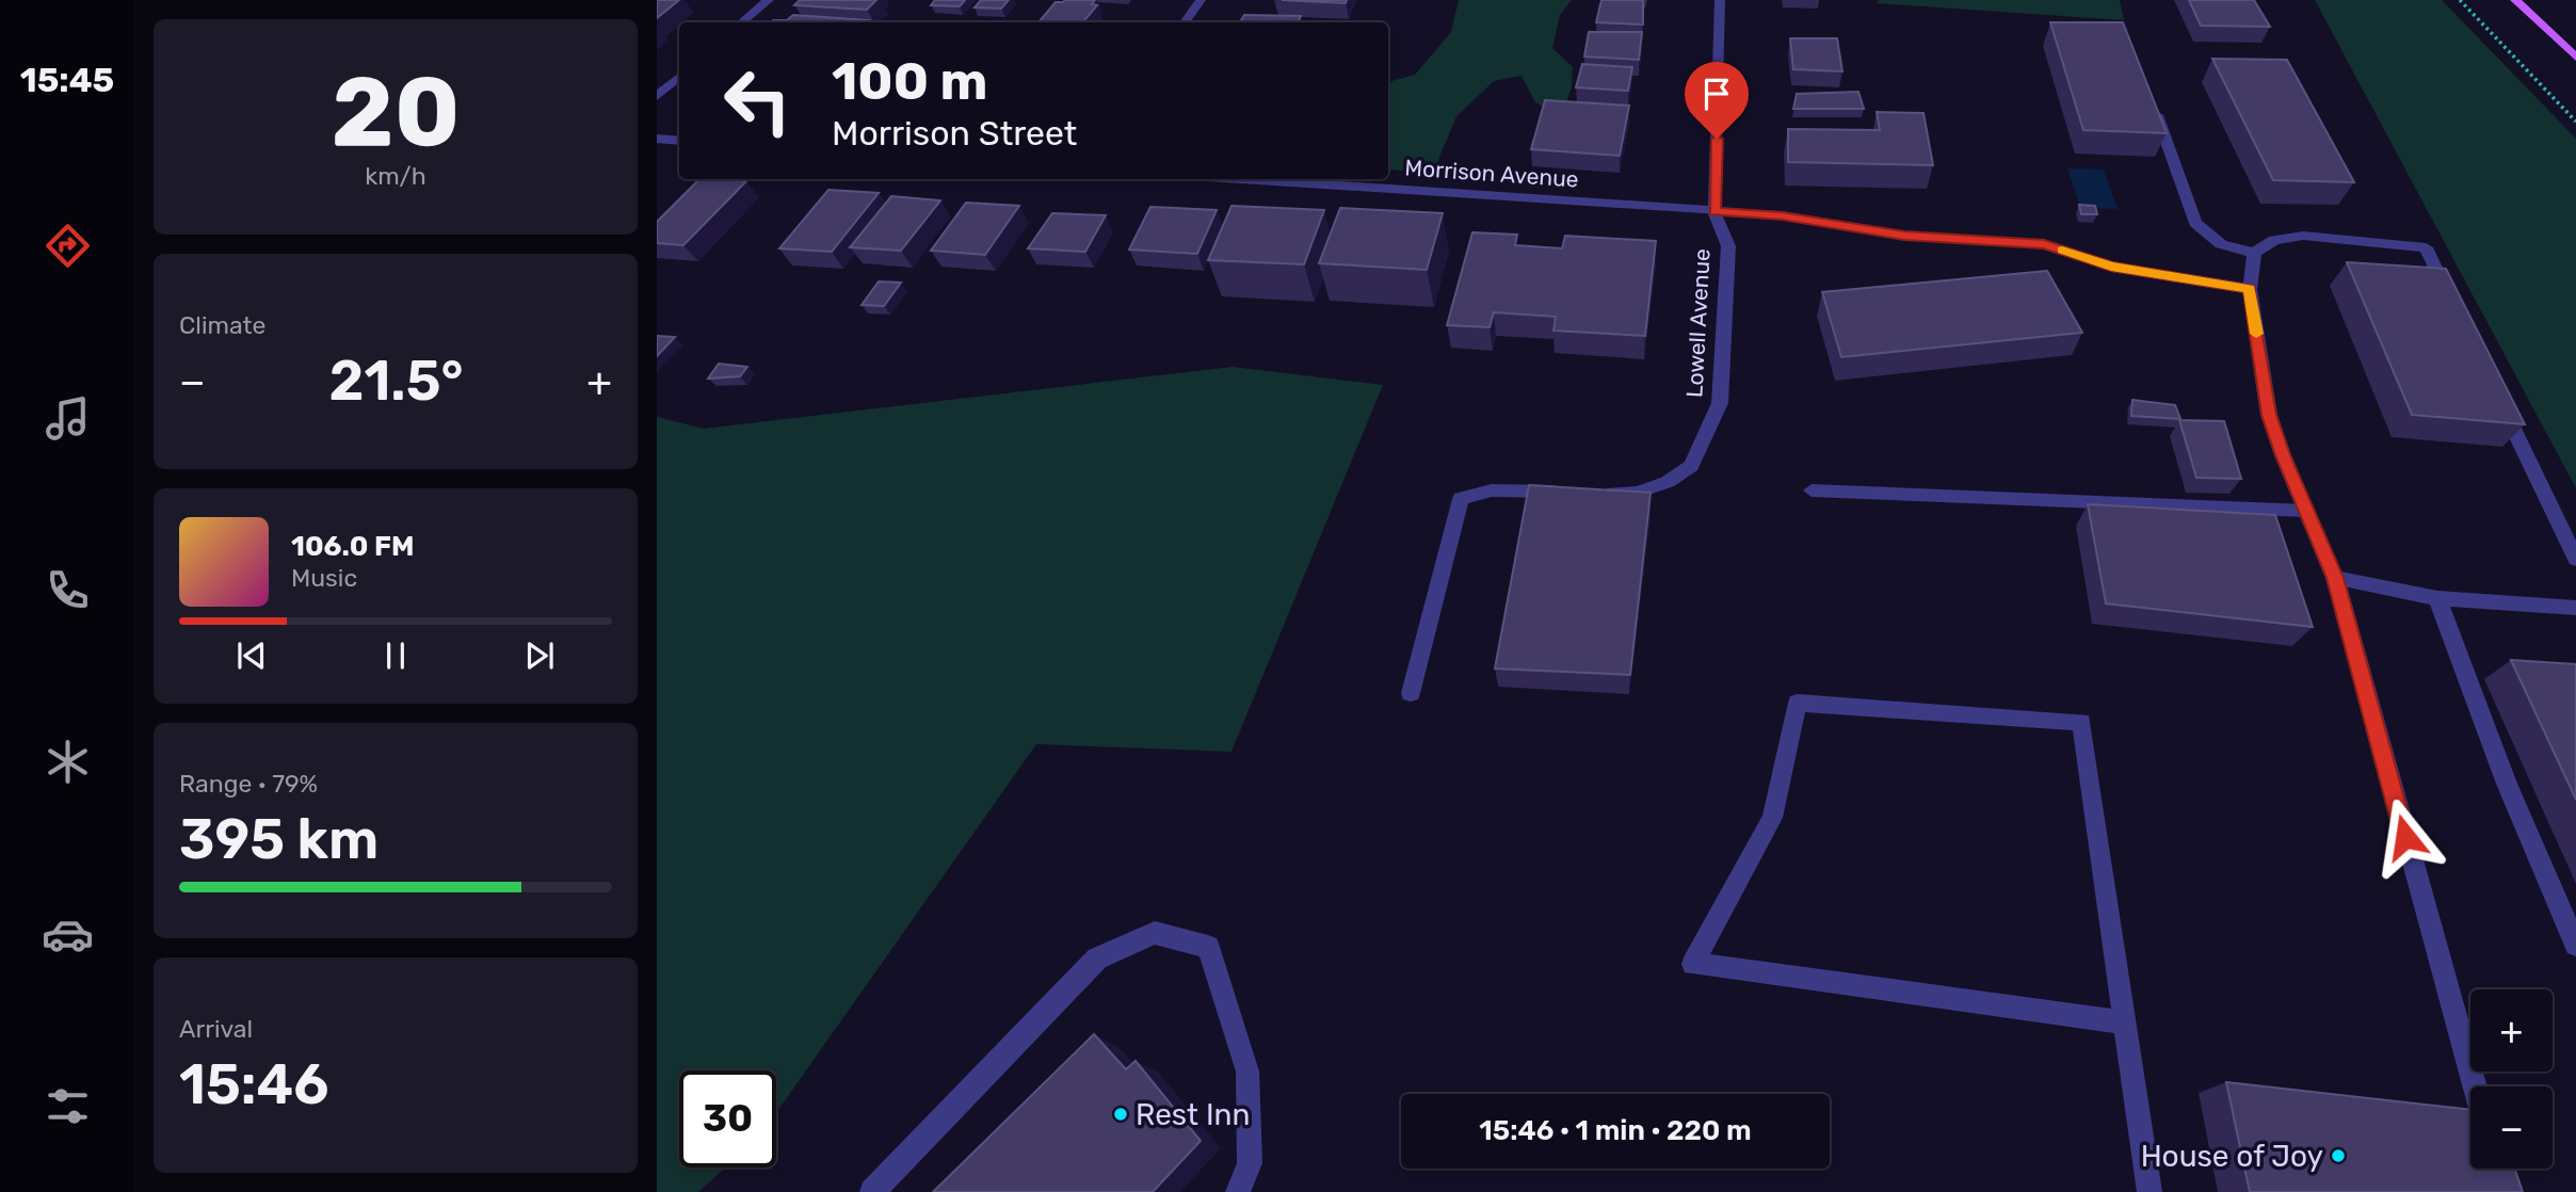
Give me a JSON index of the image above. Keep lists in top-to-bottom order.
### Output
{
  "streets": {
    "street": ["Morrison Avenue", "Lowell Avenue"]
  },
  "crossings": [
    ["Morrison Avenue", "Lowell Avenue"]
  ],
  "places": ["Rest Inn", "House of Joy"],
  "page": {
    "tabs": "15:45",
    "tile": [
      ["20", "km/h"],
      "Climate",
      ["Range · 79%", "395 km"],
      ["Arrival", "15:46"]
    ],
    "turn": ["100 m", "Morrison Street"],
    "heat": ["−", "21.5°", "+"],
    "song": ["106.0 FM", "Music"],
    "map_buttons": ["+", "−"],
    "limit": "30",
    "trip": "15:46 · 1 min · 220 m"
  }
}
